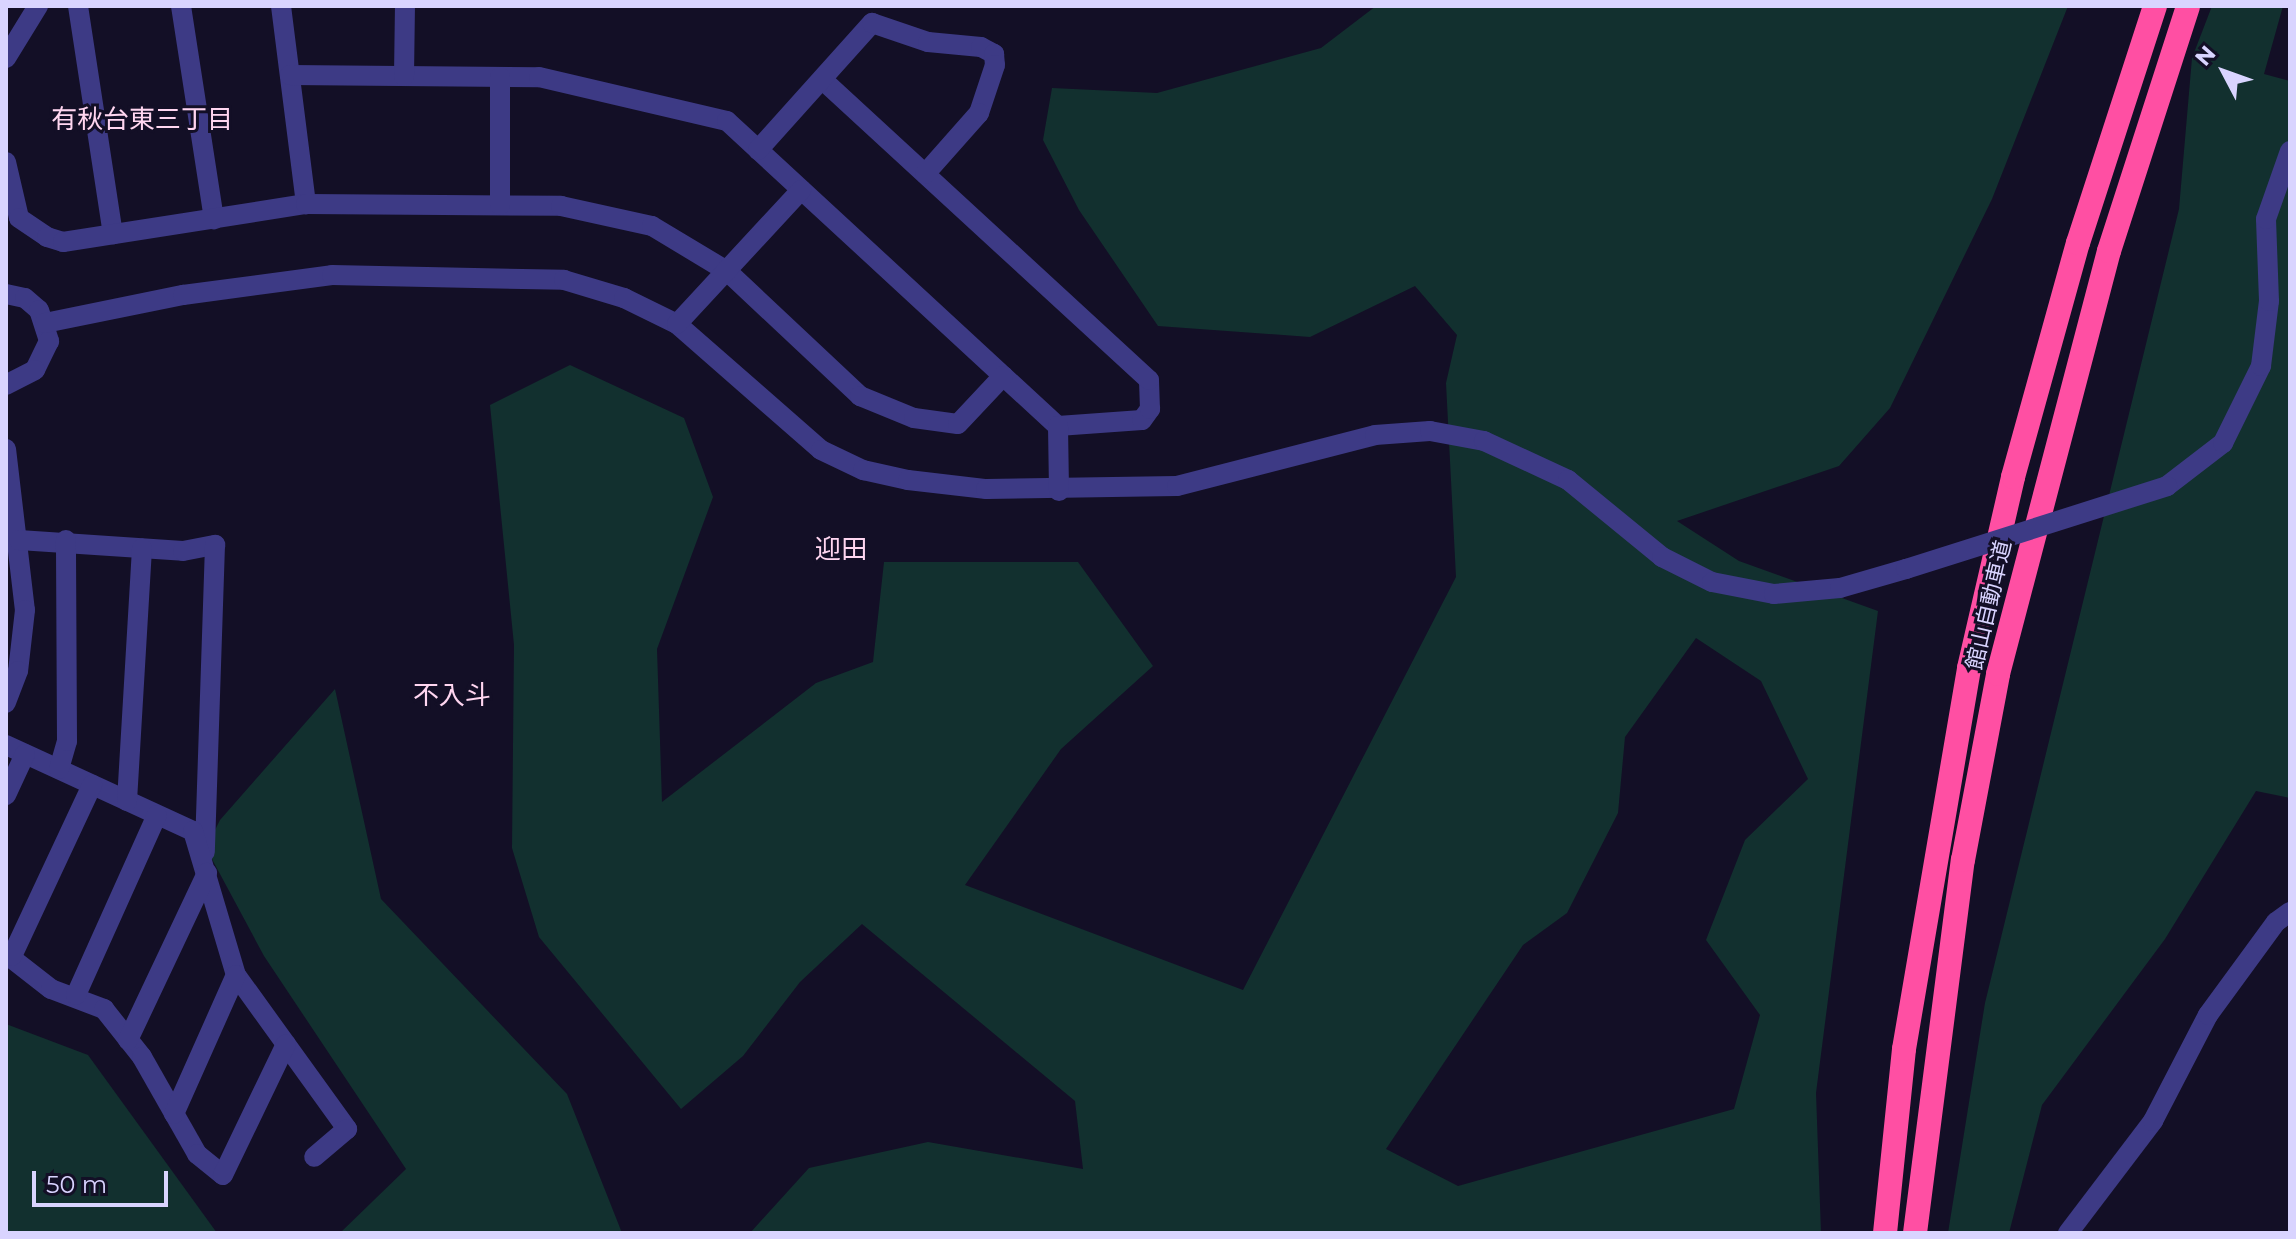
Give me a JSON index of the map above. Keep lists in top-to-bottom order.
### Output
{
  "streets": {
    "highway": ["館山自動車道"]
  },
  "districts": ["有秋台東三丁目", "迎田", "不入斗"],
  "scale_bar": "50 m",
  "north": "top left"
}
